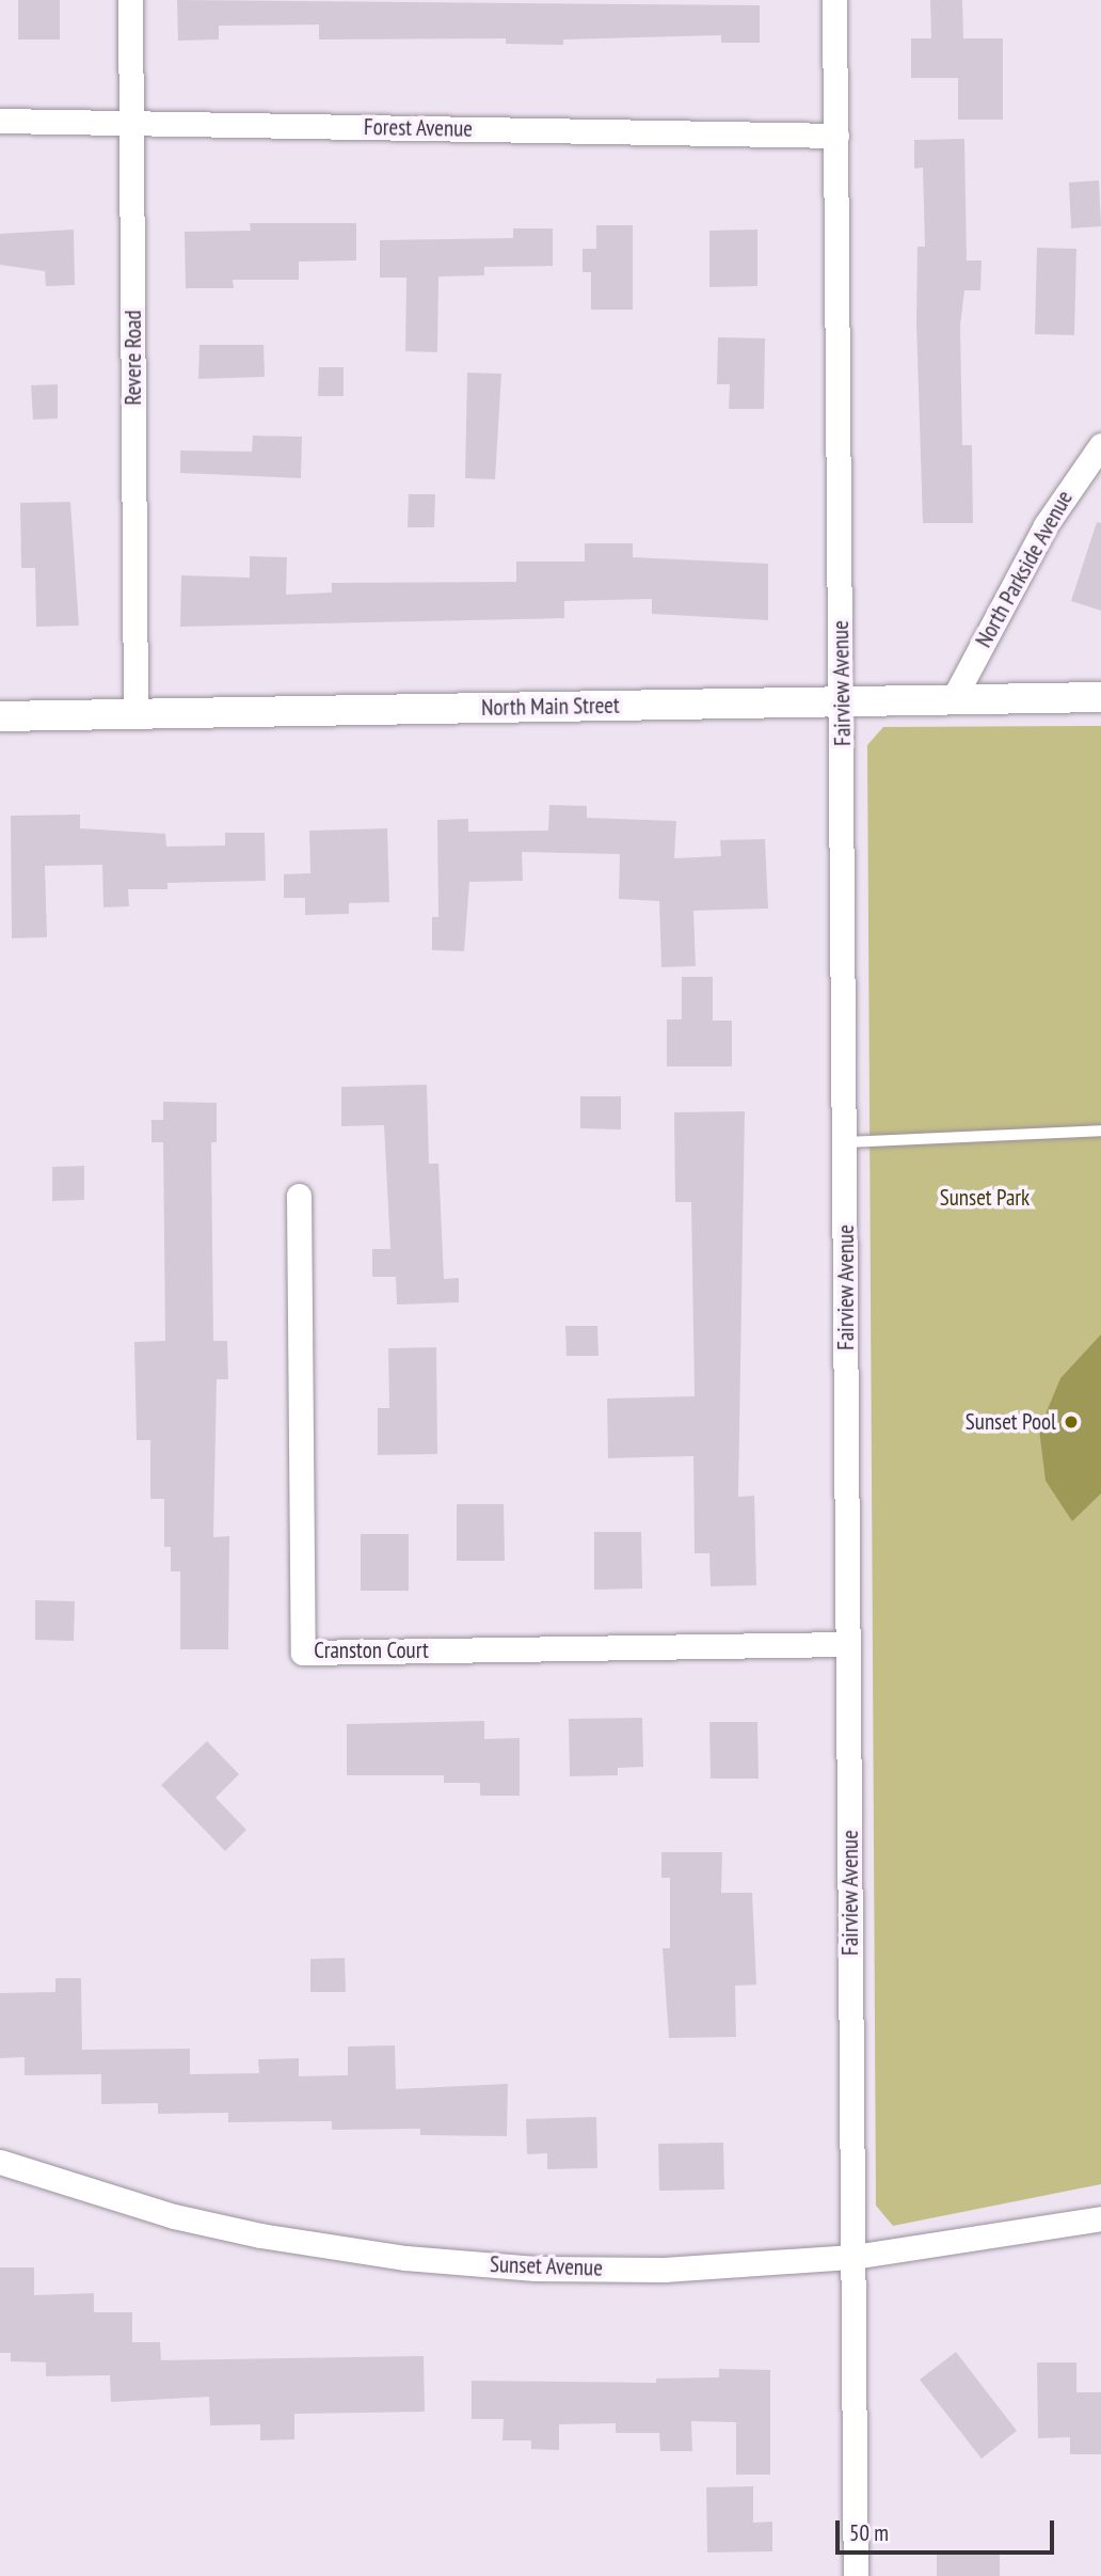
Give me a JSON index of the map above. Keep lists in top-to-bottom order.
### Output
{
  "streets": {
    "street": [
      "Forest Avenue",
      "Revere Road",
      "North Parkside Avenue",
      "Fairview Avenue",
      "North Main Street",
      "Cranston Court",
      "Sunset Avenue"
    ]
  },
  "crossings": [
    ["Forest Avenue", "Revere Road"],
    ["Forest Avenue", "Fairview Avenue"],
    ["Revere Road", "North Main Street"],
    ["North Parkside Avenue", "North Main Street"],
    ["Fairview Avenue", "North Main Street"],
    ["Fairview Avenue", "Cranston Court"],
    ["Fairview Avenue", "Sunset Avenue"]
  ],
  "parks": ["Sunset Park"],
  "places": ["Sunset Pool"],
  "scale_bar": "50 m"
}
